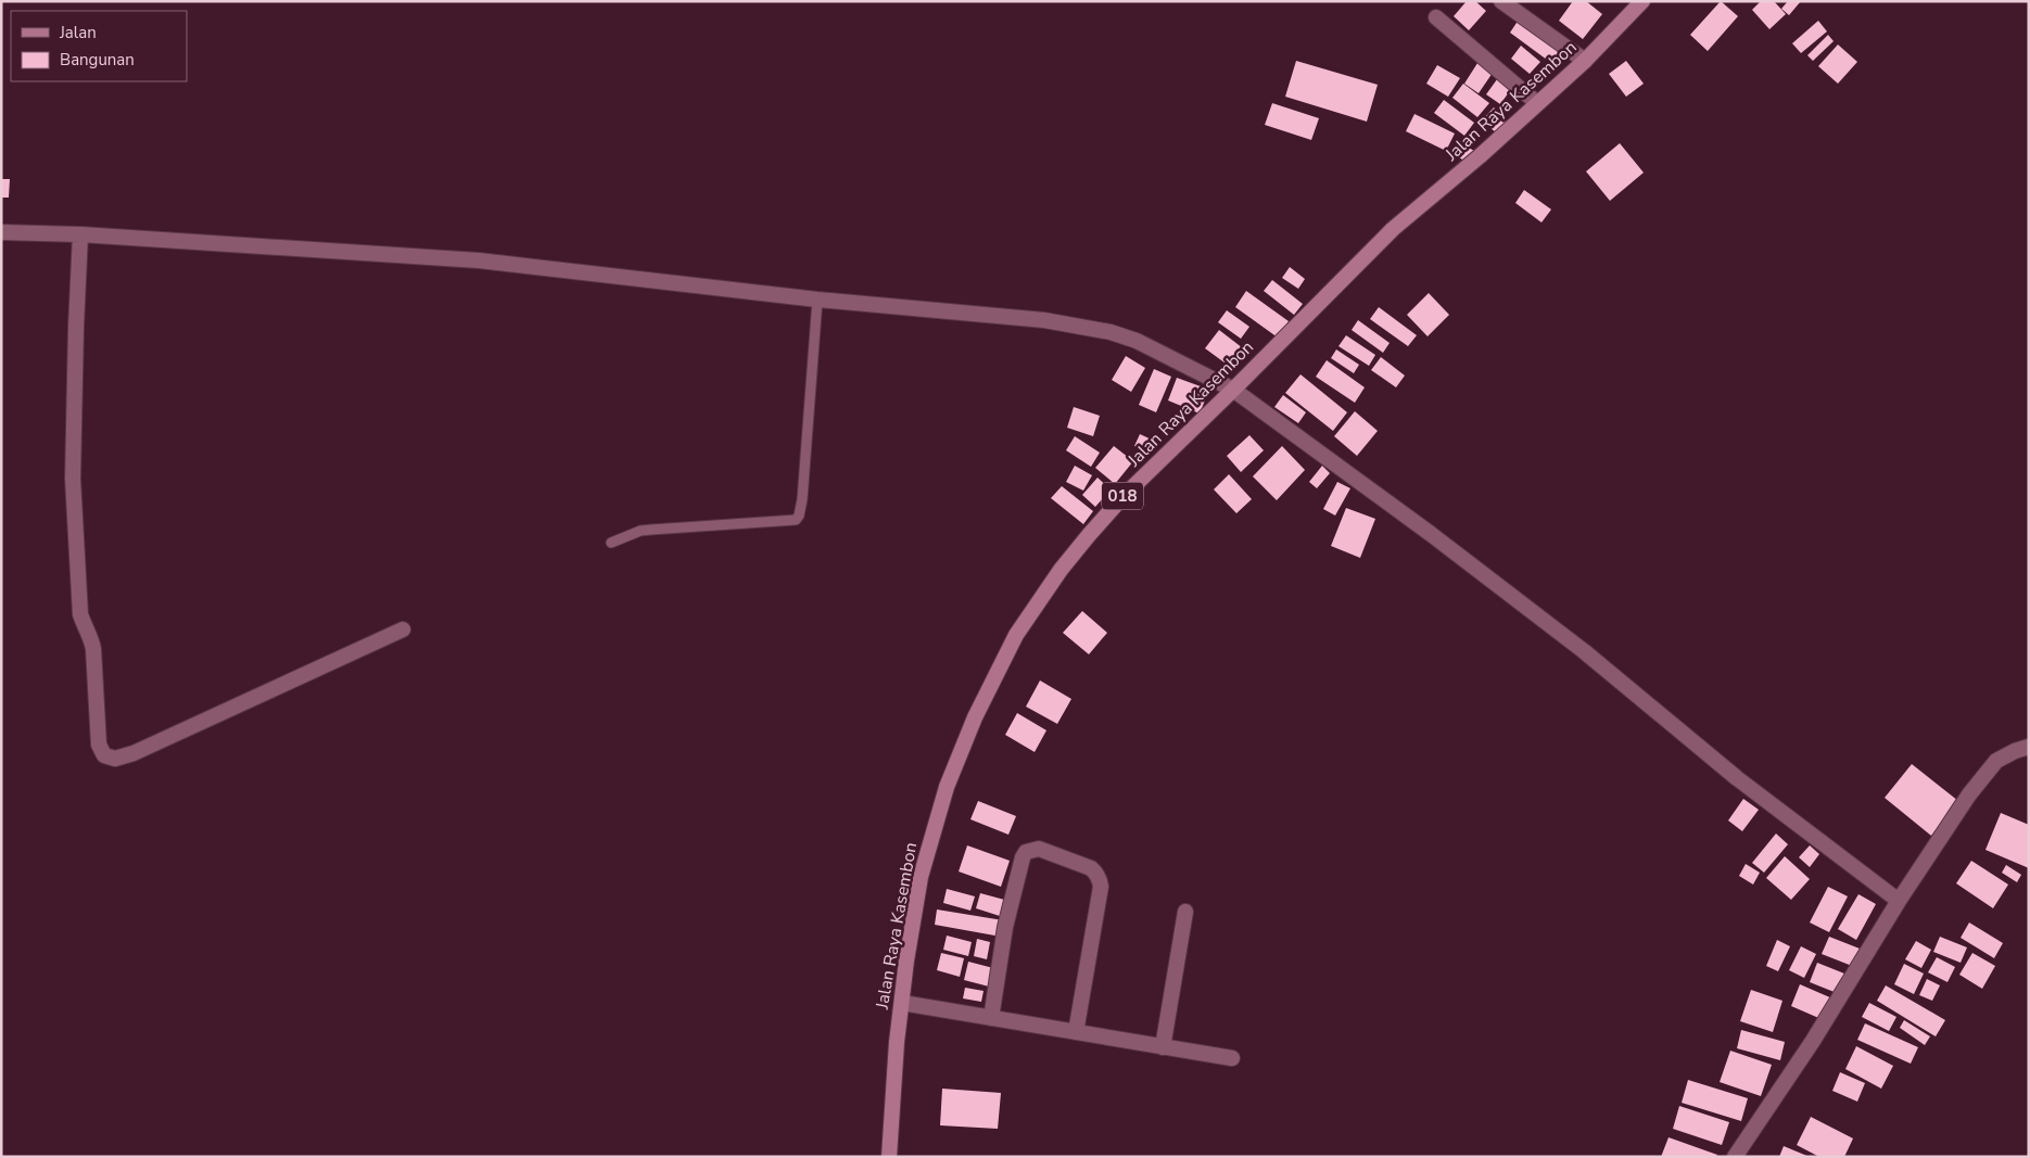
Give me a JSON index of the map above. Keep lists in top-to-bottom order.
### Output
{
  "streets": {
    "main road": ["Jalan Raya Kasembon", "018"]
  },
  "legend": ["Jalan", "Bangunan"]
}
